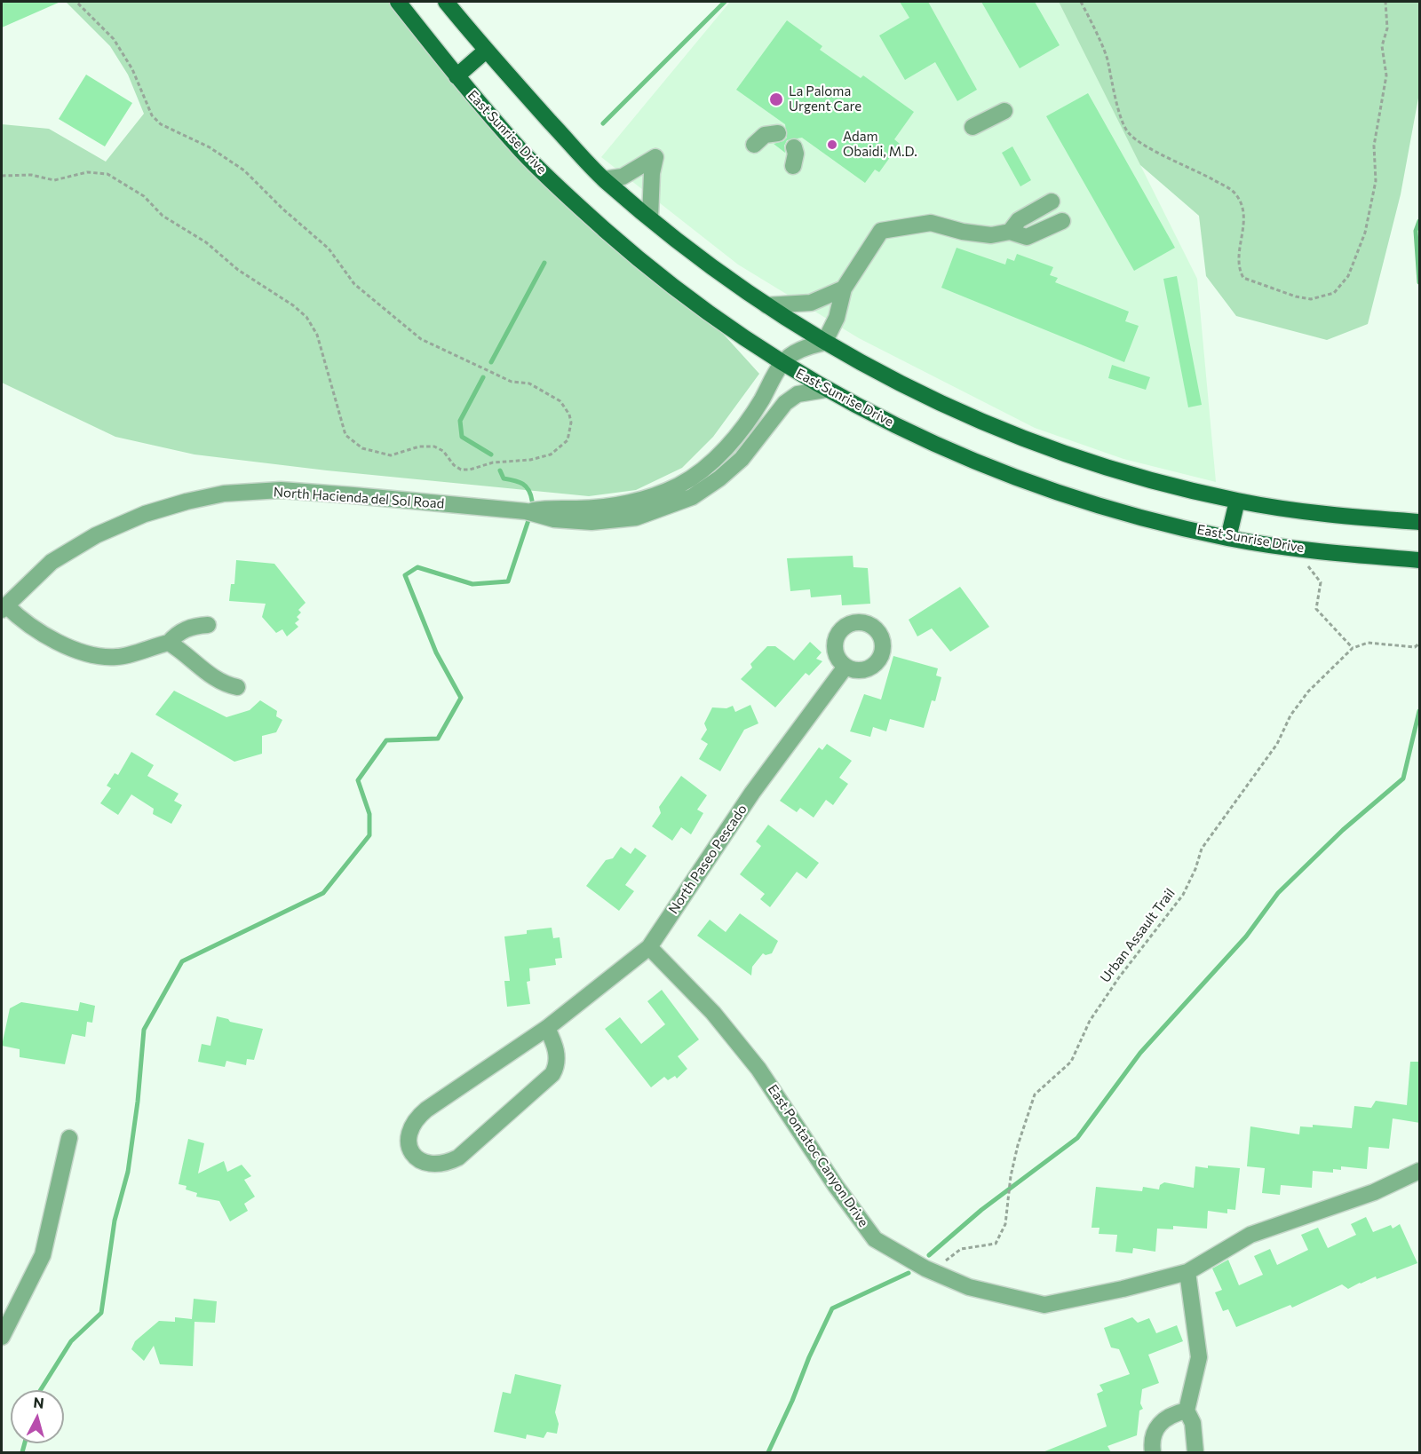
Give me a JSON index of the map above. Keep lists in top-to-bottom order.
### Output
{
  "streets": {
    "main road": ["East Sunrise Drive"],
    "street": ["North Hacienda del Sol Road", "North Paseo Pescado", "East Pontatoc Canyon Drive"],
    "path": ["Urban Assault Trail"]
  },
  "crossings": [
    ["East Sunrise Drive", "North Hacienda del Sol Road"],
    ["North Paseo Pescado", "East Pontatoc Canyon Drive"]
  ],
  "places": ["La Paloma Urgent Care", "Adam Obaidi, M.D."],
  "north": "top"
}
